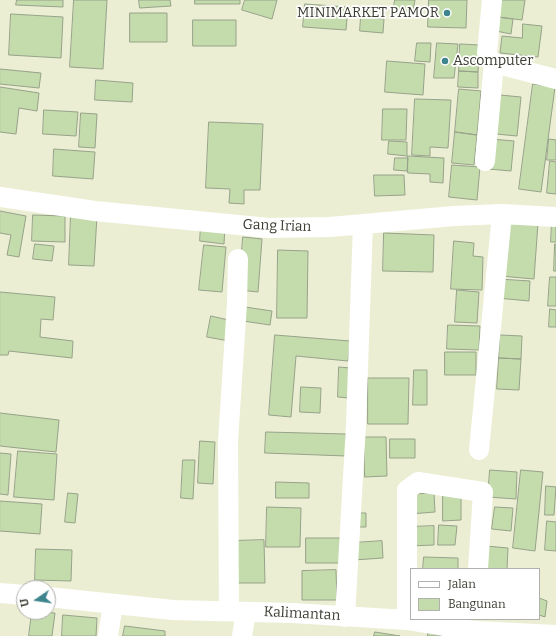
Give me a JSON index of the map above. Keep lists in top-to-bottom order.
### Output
{
  "streets": {
    "street": ["Gang Irian", "Kalimantan"]
  },
  "places": ["MINIMARKET PAMOR", "Ascomputer"],
  "legend": ["Jalan", "Bangunan"],
  "north": "left"
}
